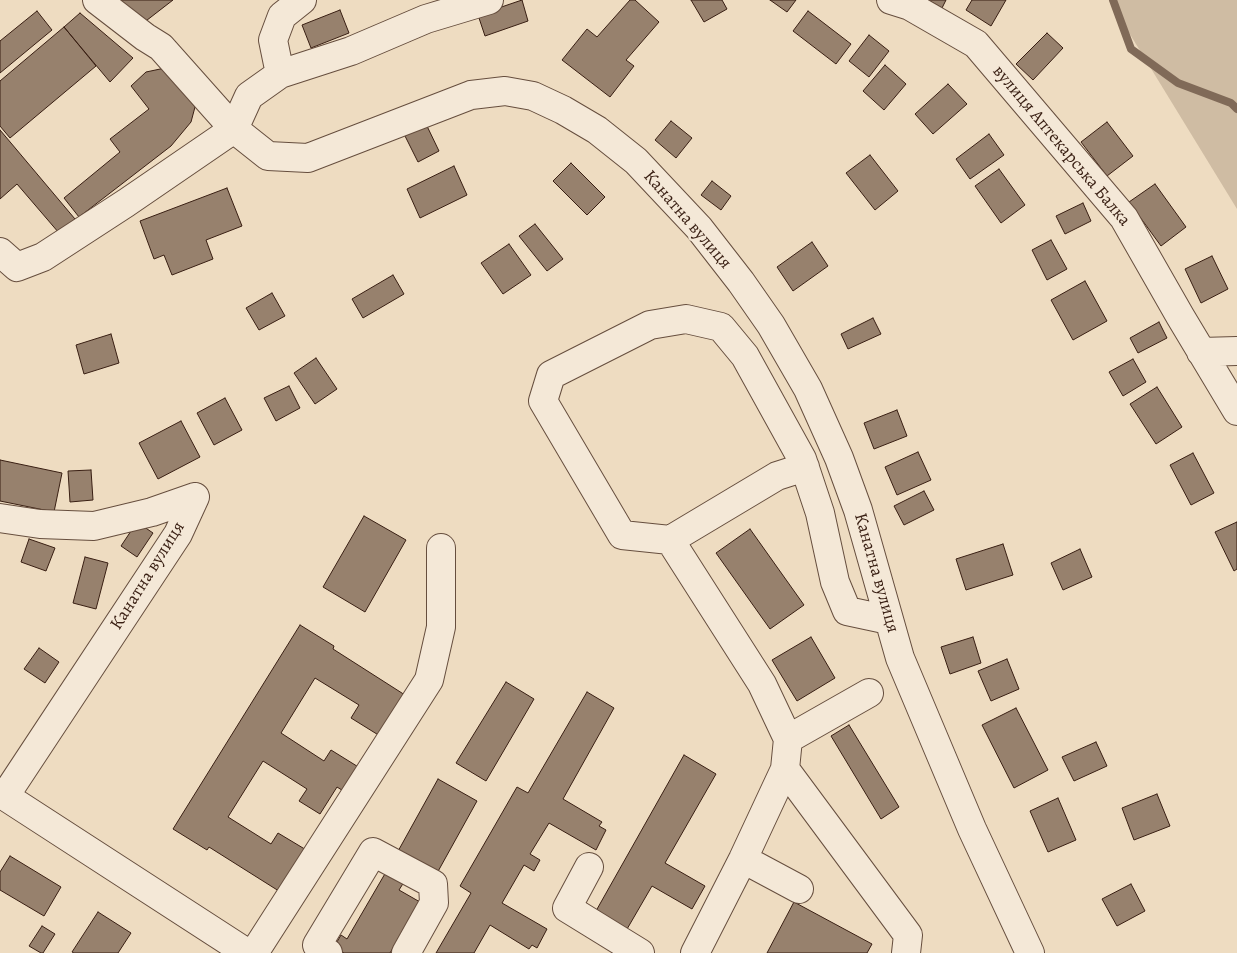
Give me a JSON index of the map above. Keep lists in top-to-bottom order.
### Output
{
  "streets": {
    "street": ["вулиця Аптекарська Балка", "Канатна вулиця"]
  }
}
